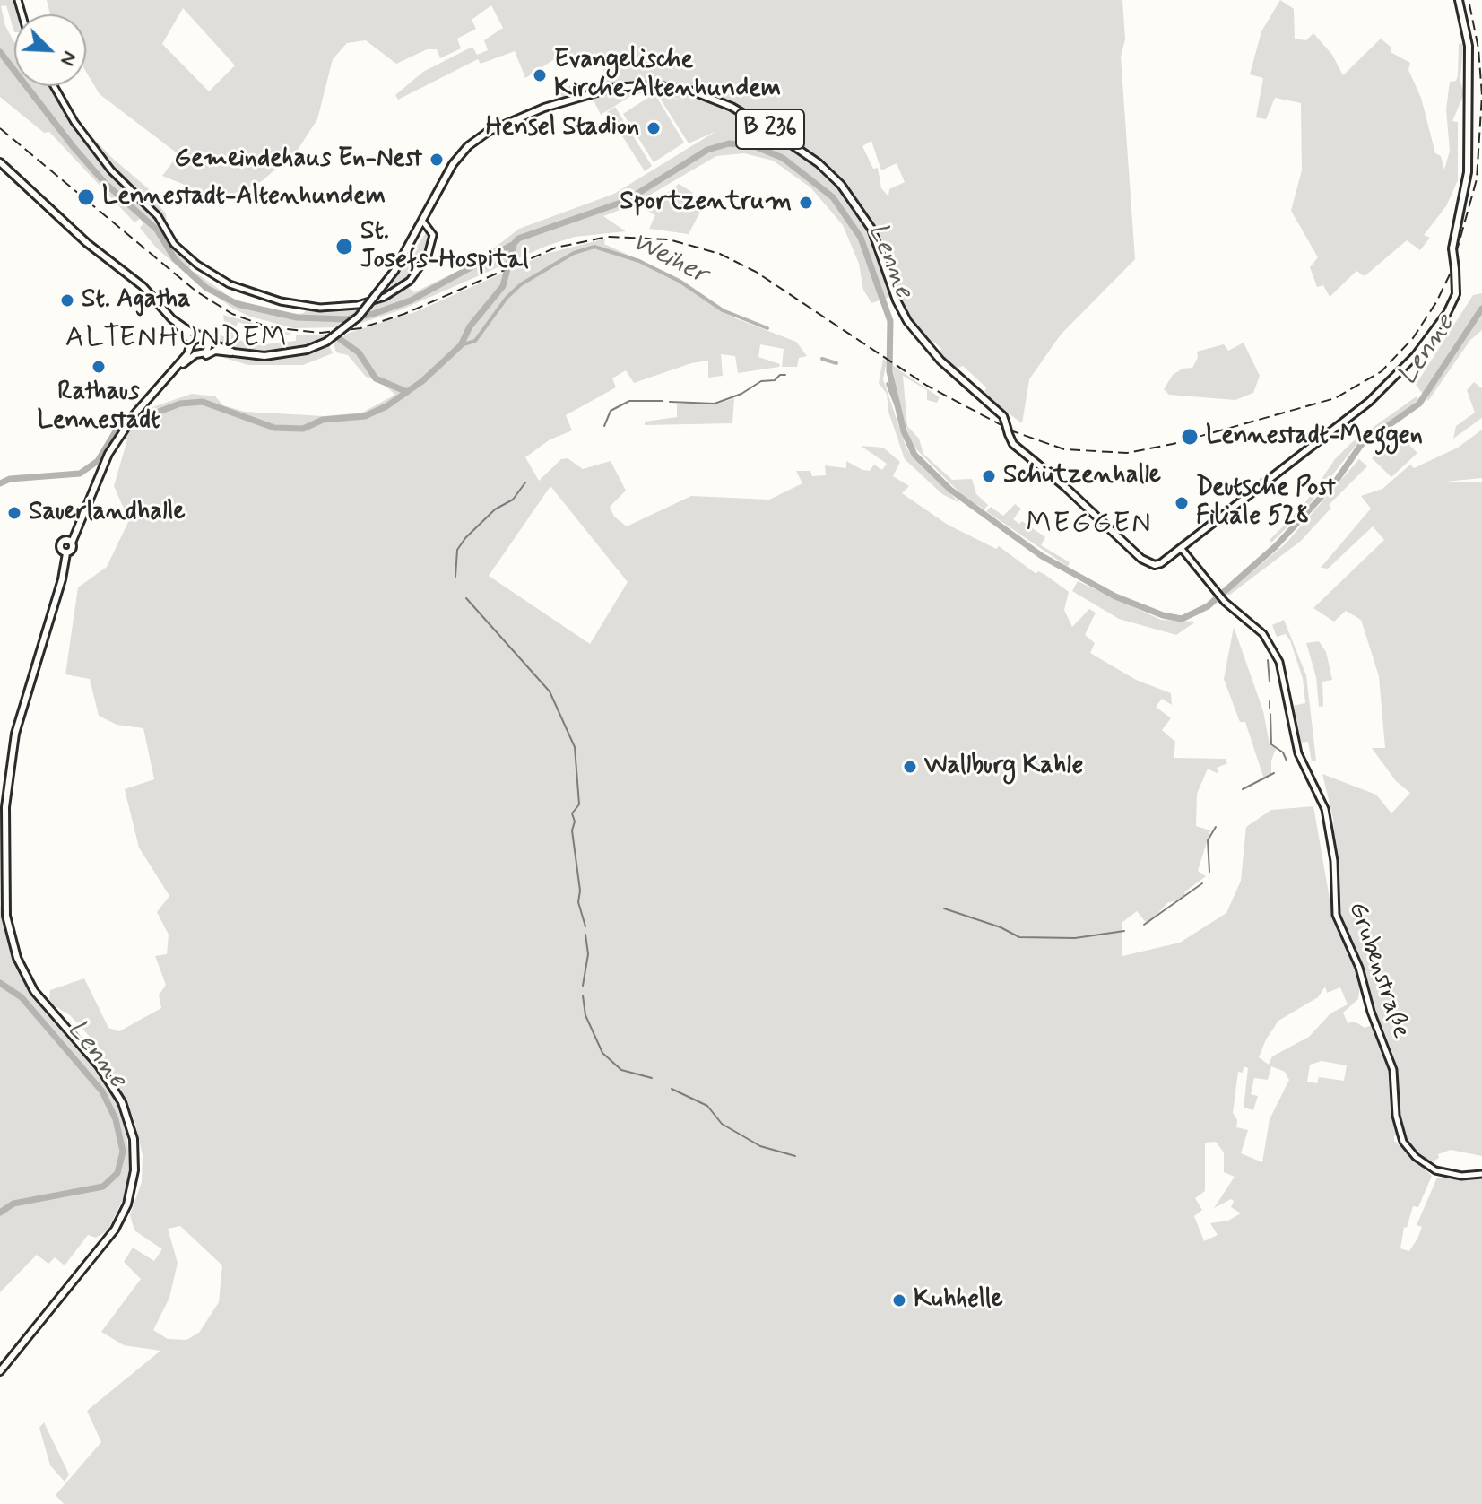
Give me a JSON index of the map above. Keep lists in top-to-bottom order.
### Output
{
  "streets": {
    "main road": ["B 236", "Grubenstraße"]
  },
  "crossings": [
    ["B 236", "Grubenstraße"]
  ],
  "districts": ["ALTENHUNDEM", "MEGGEN"],
  "water": ["Weiher", "Lenne"],
  "places": [
    "Evangelische Kirche Altenhundem",
    "Hensel Stadion",
    "Gemeindehaus En-Nest",
    "Lennestadt-Altenhundem",
    "Sportzentrum",
    "St. Josefs-Hospital",
    "St. Agatha",
    "Rathaus Lennestadt",
    "Lennestadt-Meggen",
    "Schützenhalle",
    "Deutsche Post Filiale 528",
    "Sauerlandhalle",
    "Wallburg Kahle",
    "Kuhhelle"
  ],
  "north": "bottom right"
}
